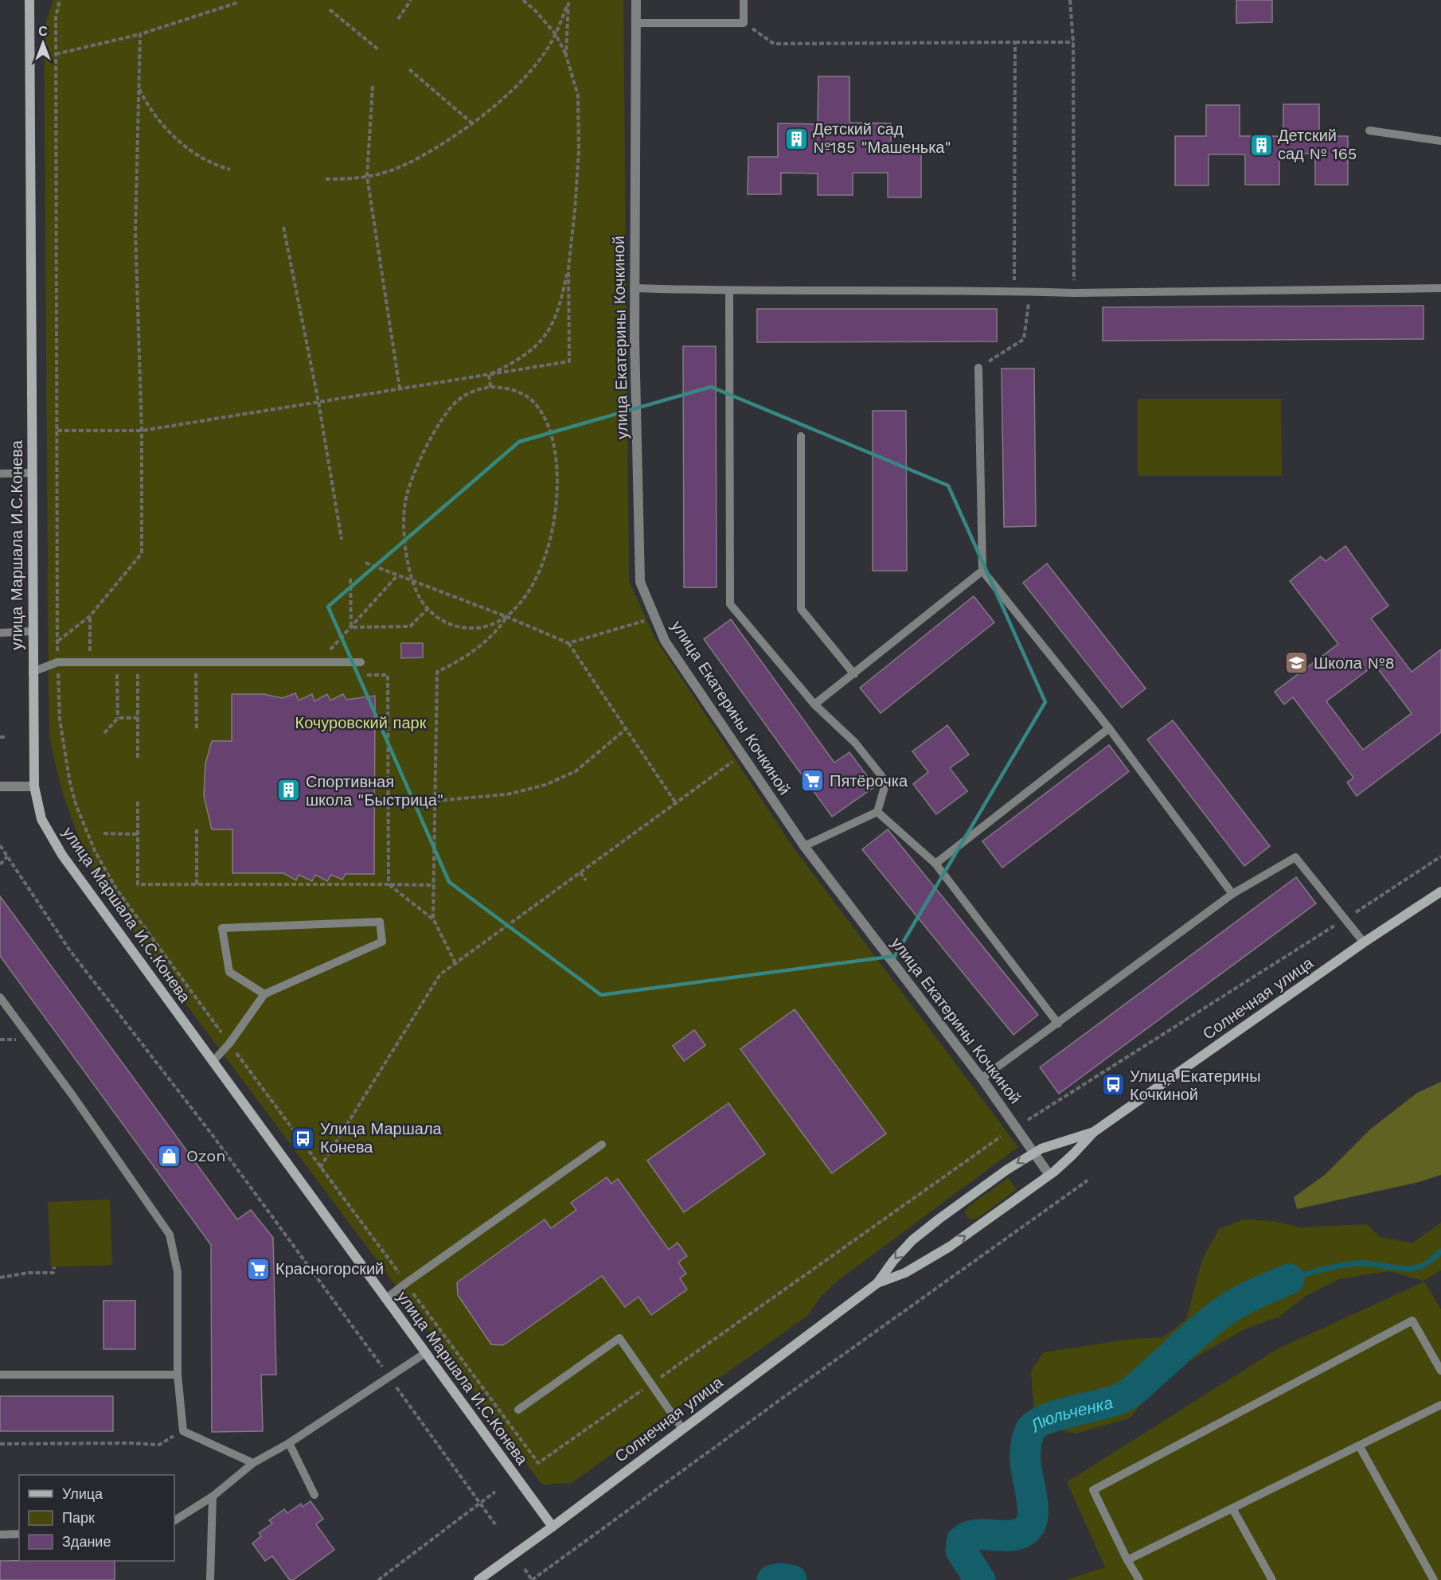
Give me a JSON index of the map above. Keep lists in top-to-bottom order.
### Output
{
  "streets": {
    "main road": ["улица Маршала И.С.Конева", "Солнечная улица"],
    "street": ["улица Екатерины Кочкиной"]
  },
  "crossings": [
    ["улица Екатерины Кочкиной", "Солнечная улица"],
    ["улица Маршала И.С.Конева", "Солнечная улица"]
  ],
  "water": ["Люльченка"],
  "parks": ["Кочуровский парк"],
  "places": {
    "building": ["Детский сад №185 \"Машенька\"", "Детский сад № 165", "Спортивная школа \"Быстрица\""],
    "school or university": ["Школа №8"],
    "supermarket": ["Пятёрочка", "Красногорский"],
    "bus stop": ["Улица Екатерины Кочкиной", "Улица Маршала Конева"],
    "shop": ["Ozon"]
  },
  "legend": ["Улица", "Парк", "Здание"],
  "north": "top"
}
